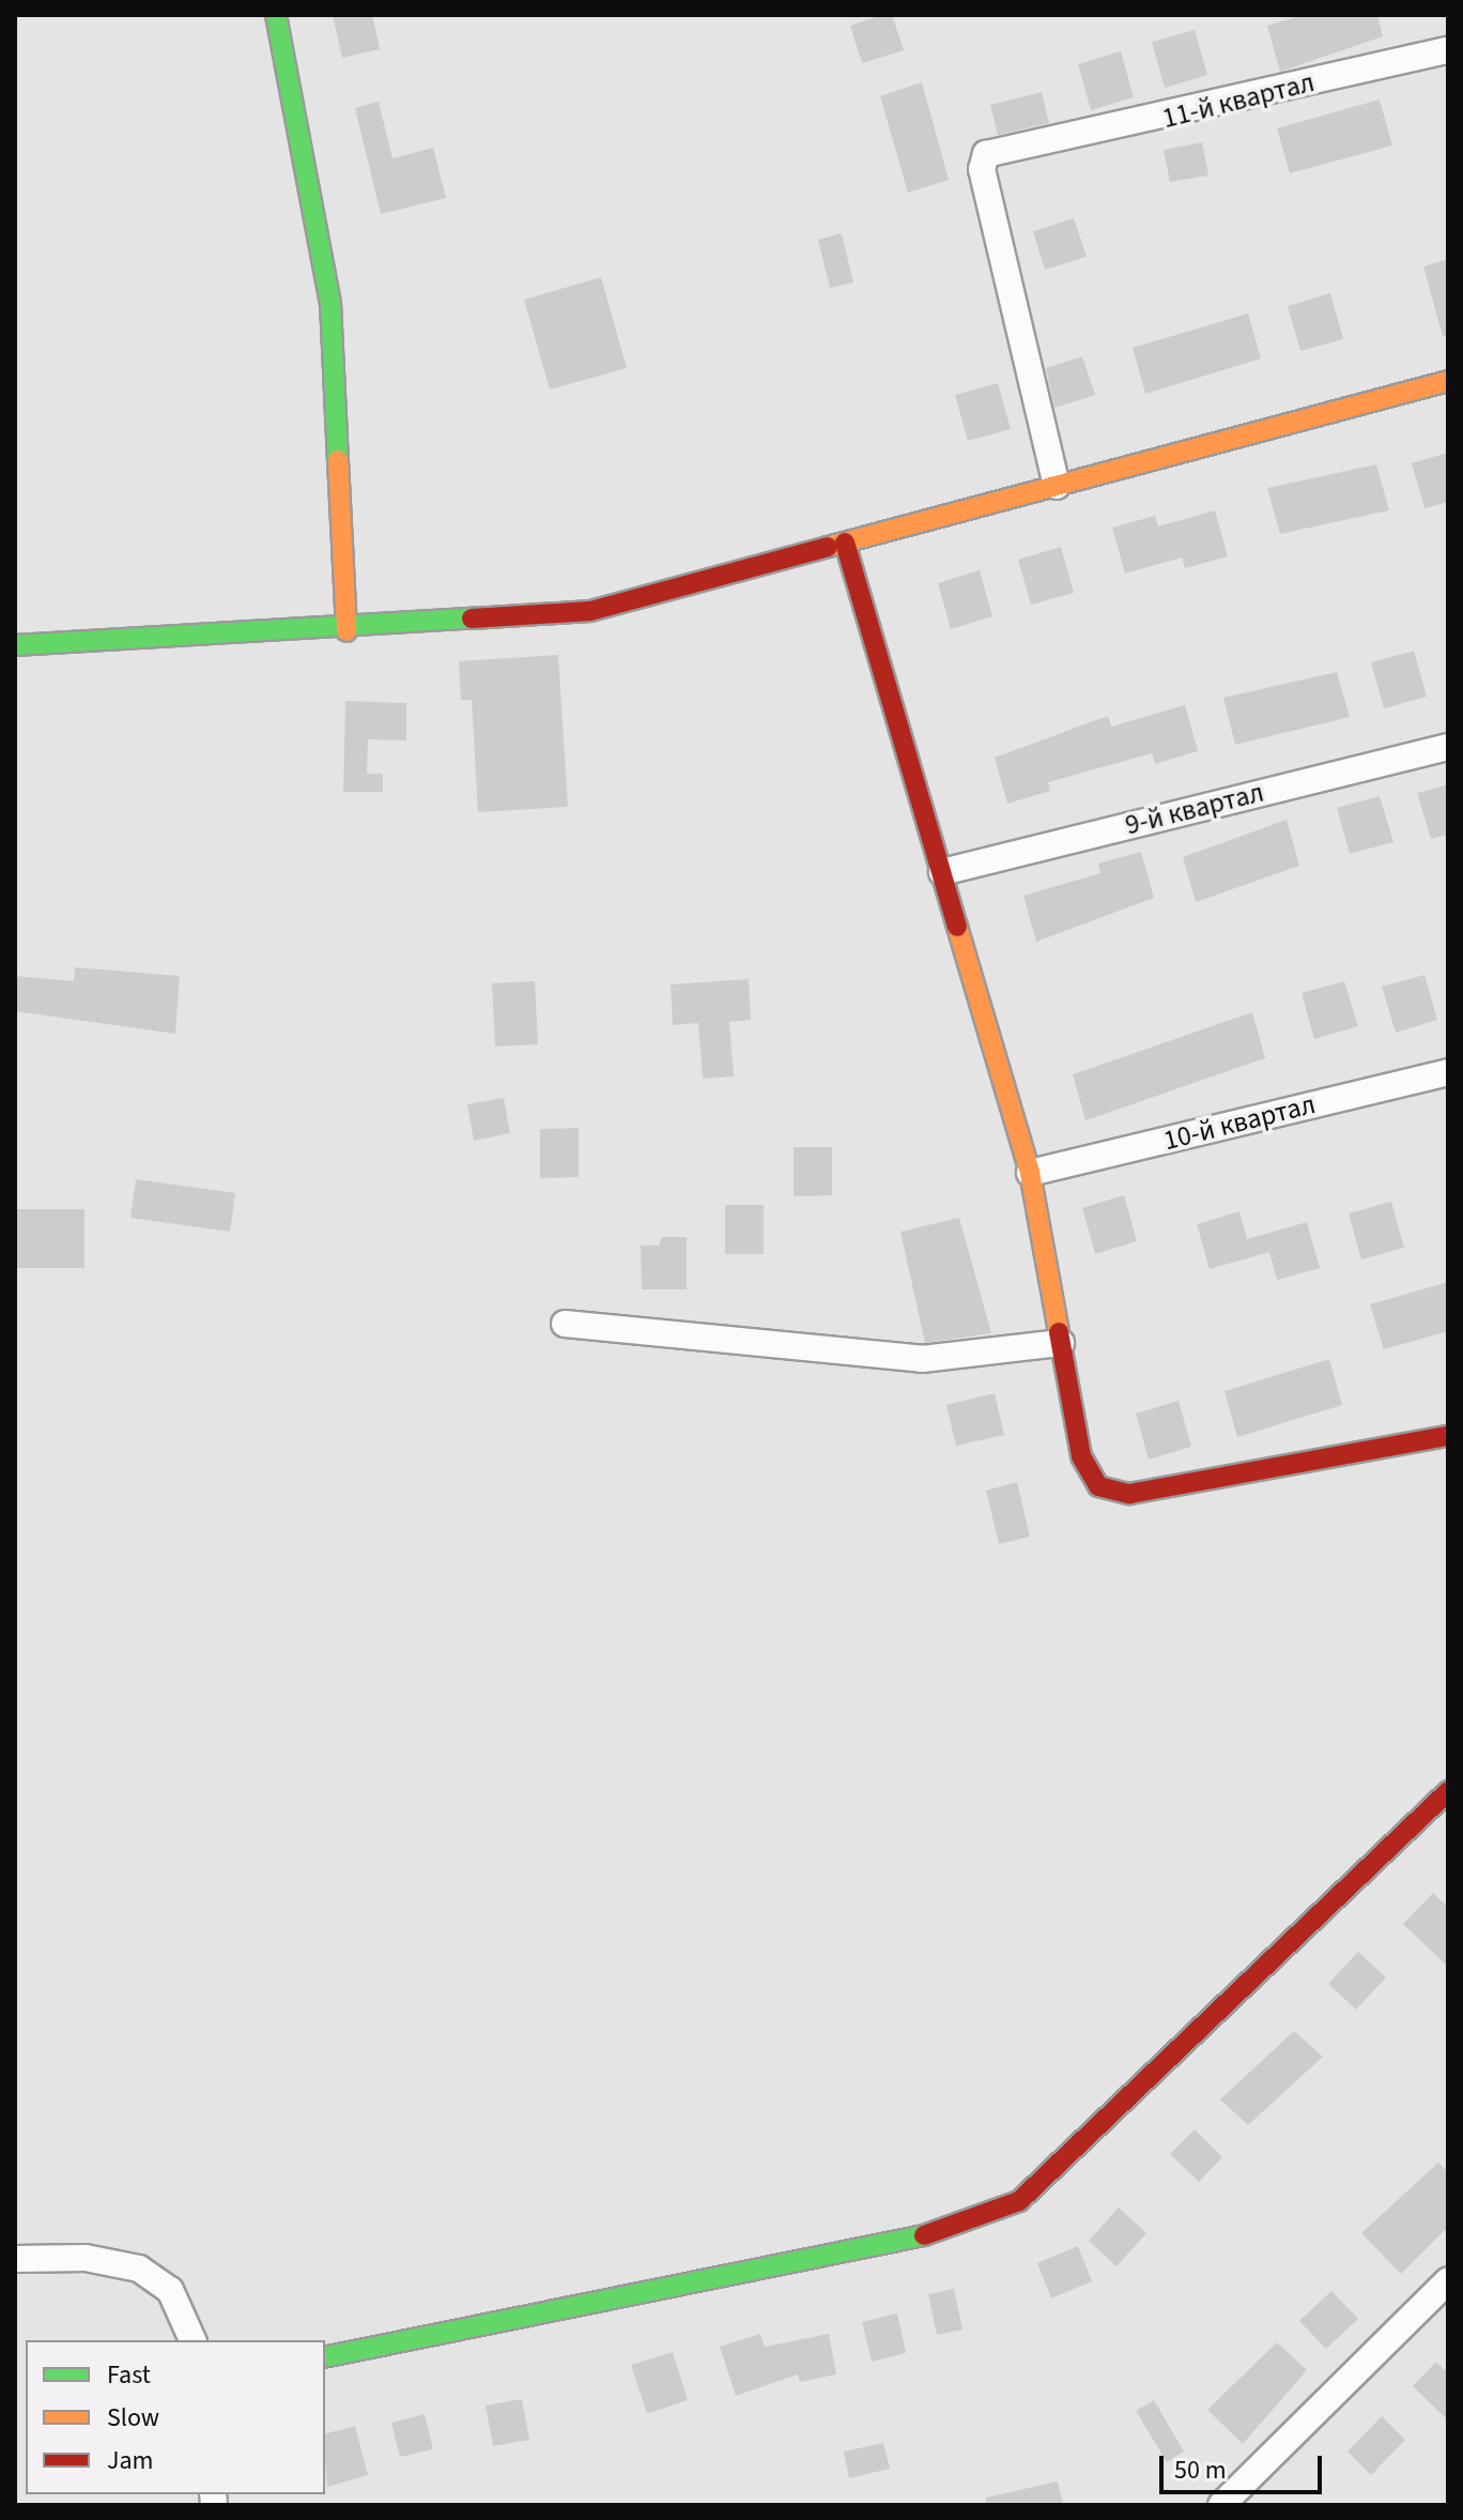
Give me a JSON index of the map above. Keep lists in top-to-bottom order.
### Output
{
  "streets": {
    "street": ["11-й квартал", "9-й квартал", "10-й квартал"]
  },
  "legend": ["Fast", "Slow", "Jam"],
  "scale_bar": "50 m"
}
